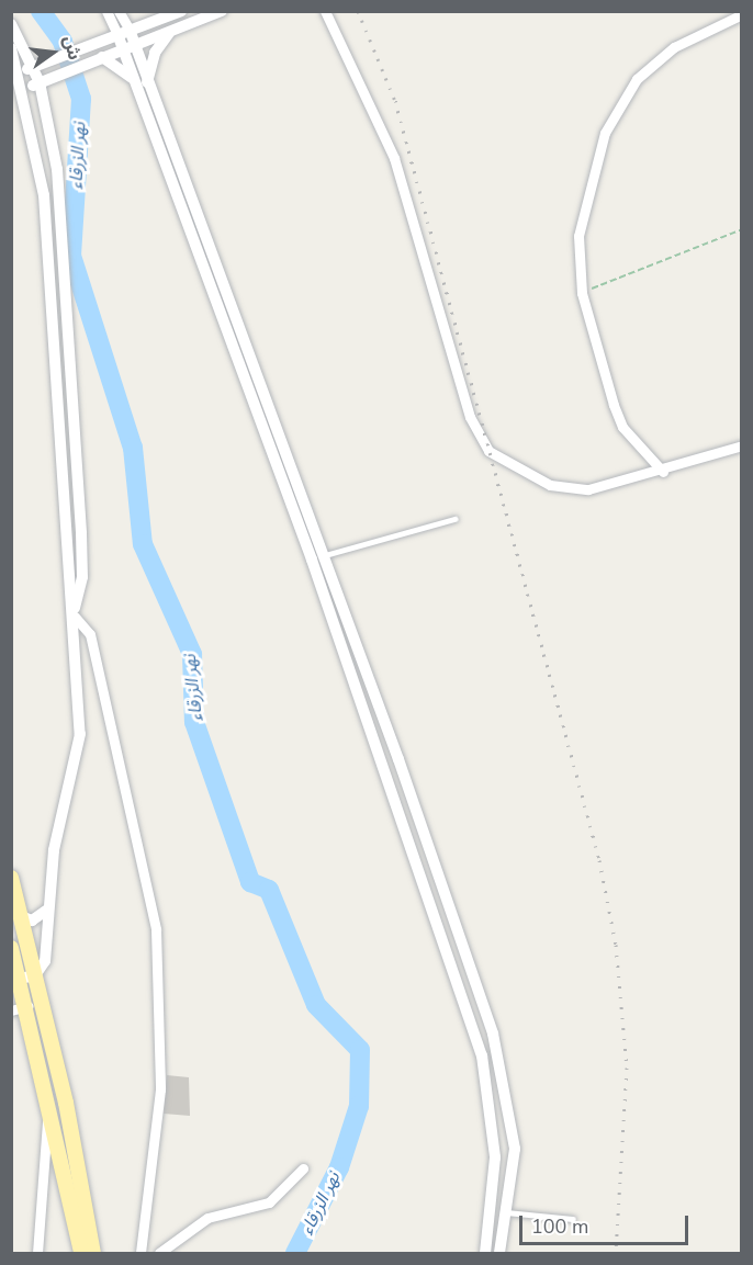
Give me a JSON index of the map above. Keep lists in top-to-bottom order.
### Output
{
  "water": ["نهر الزرقاء"],
  "scale_bar": "100 m",
  "north": "right"
}
